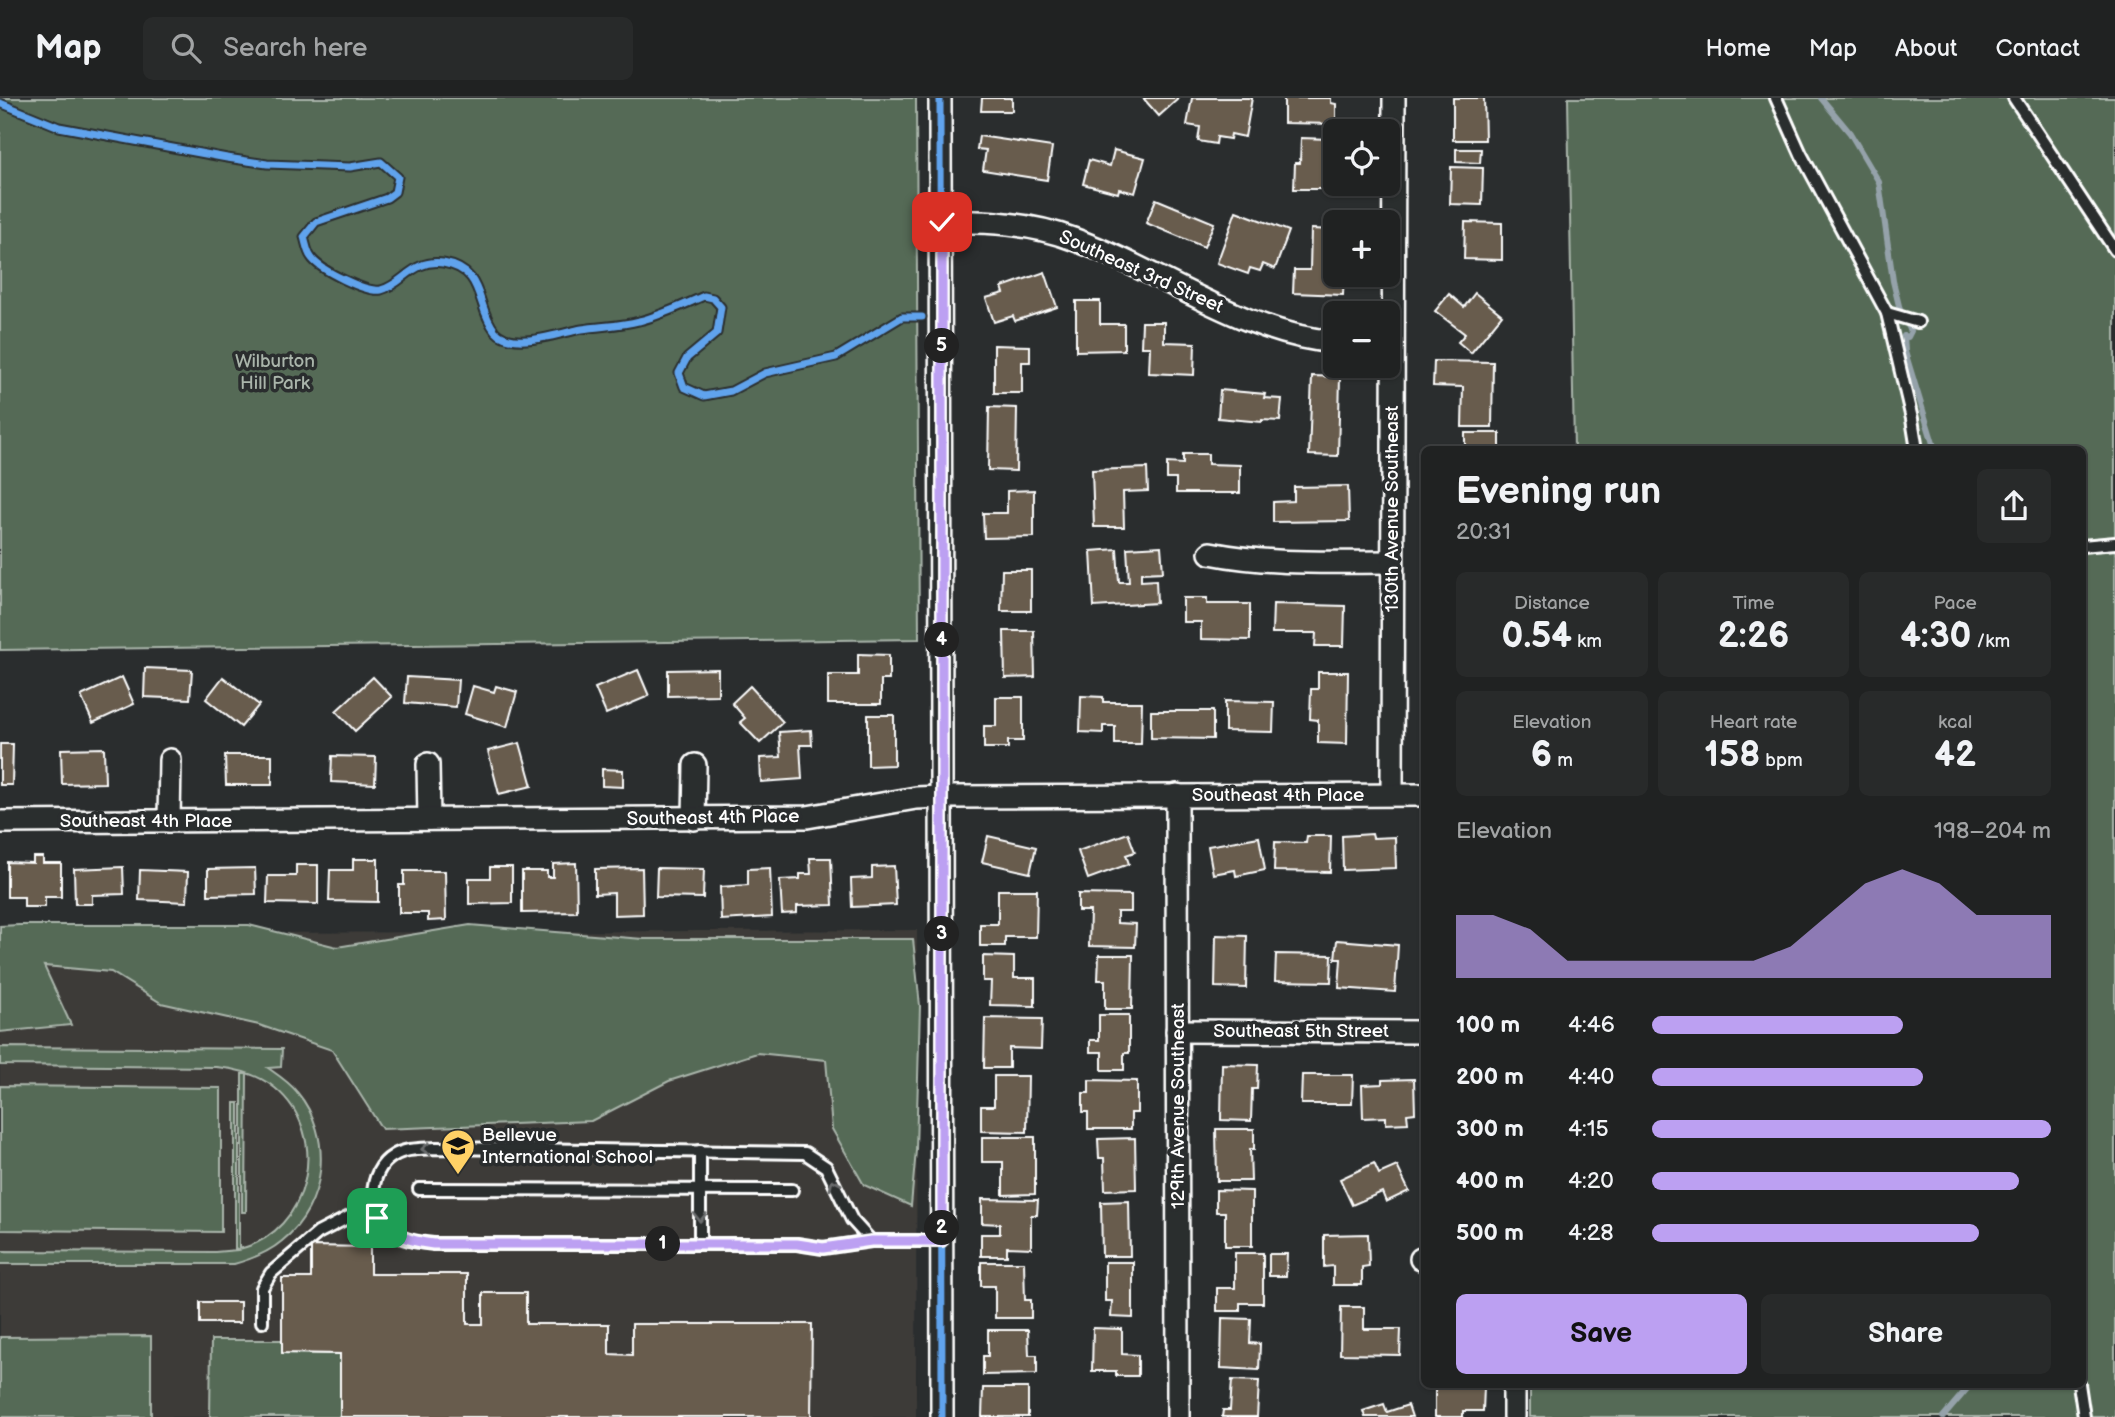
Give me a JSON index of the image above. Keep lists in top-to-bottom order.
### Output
{
  "streets": {
    "street": [
      "Southeast 3rd Street",
      "130th Avenue Southeast",
      "Southeast 4th Place",
      "Southeast 5th Street",
      "129th Avenue Southeast"
    ]
  },
  "crossings": [
    ["130th Avenue Southeast", "Southeast 4th Place"],
    ["Southeast 4th Place", "129th Avenue Southeast"],
    ["Southeast 5th Street", "129th Avenue Southeast"]
  ],
  "parks": ["Wilburton Hill Park"],
  "places": {
    "school or university": ["Bellevue International School"]
  },
  "page": {
    "header": "Map",
    "search": "Search here",
    "nav": [
      "Home",
      "Map",
      "About",
      "Contact"
    ],
    "map_buttons": ["+", "−"],
    "pins": [
      "5",
      "4",
      "3",
      "2",
      "1"
    ],
    "heading": ["Evening run", "20:31"],
    "stats": [
      ["Distance", "0.54 km"],
      ["Time", "2:26"],
      ["Pace", "4:30 /km"],
      ["Elevation", "6 m"],
      ["Heart rate", "158 bpm"],
      ["kcal", "42"]
    ],
    "chart": ["Elevation", "198–204 m"],
    "list": [
      {
        "name": "100 m",
        "note": "4:46"
      },
      {
        "name": "200 m",
        "note": "4:40"
      },
      {
        "name": "300 m",
        "note": "4:15"
      },
      {
        "name": "400 m",
        "note": "4:20"
      },
      {
        "name": "500 m",
        "note": "4:28"
      }
    ],
    "buttons": ["Save", "Share"]
  }
}
